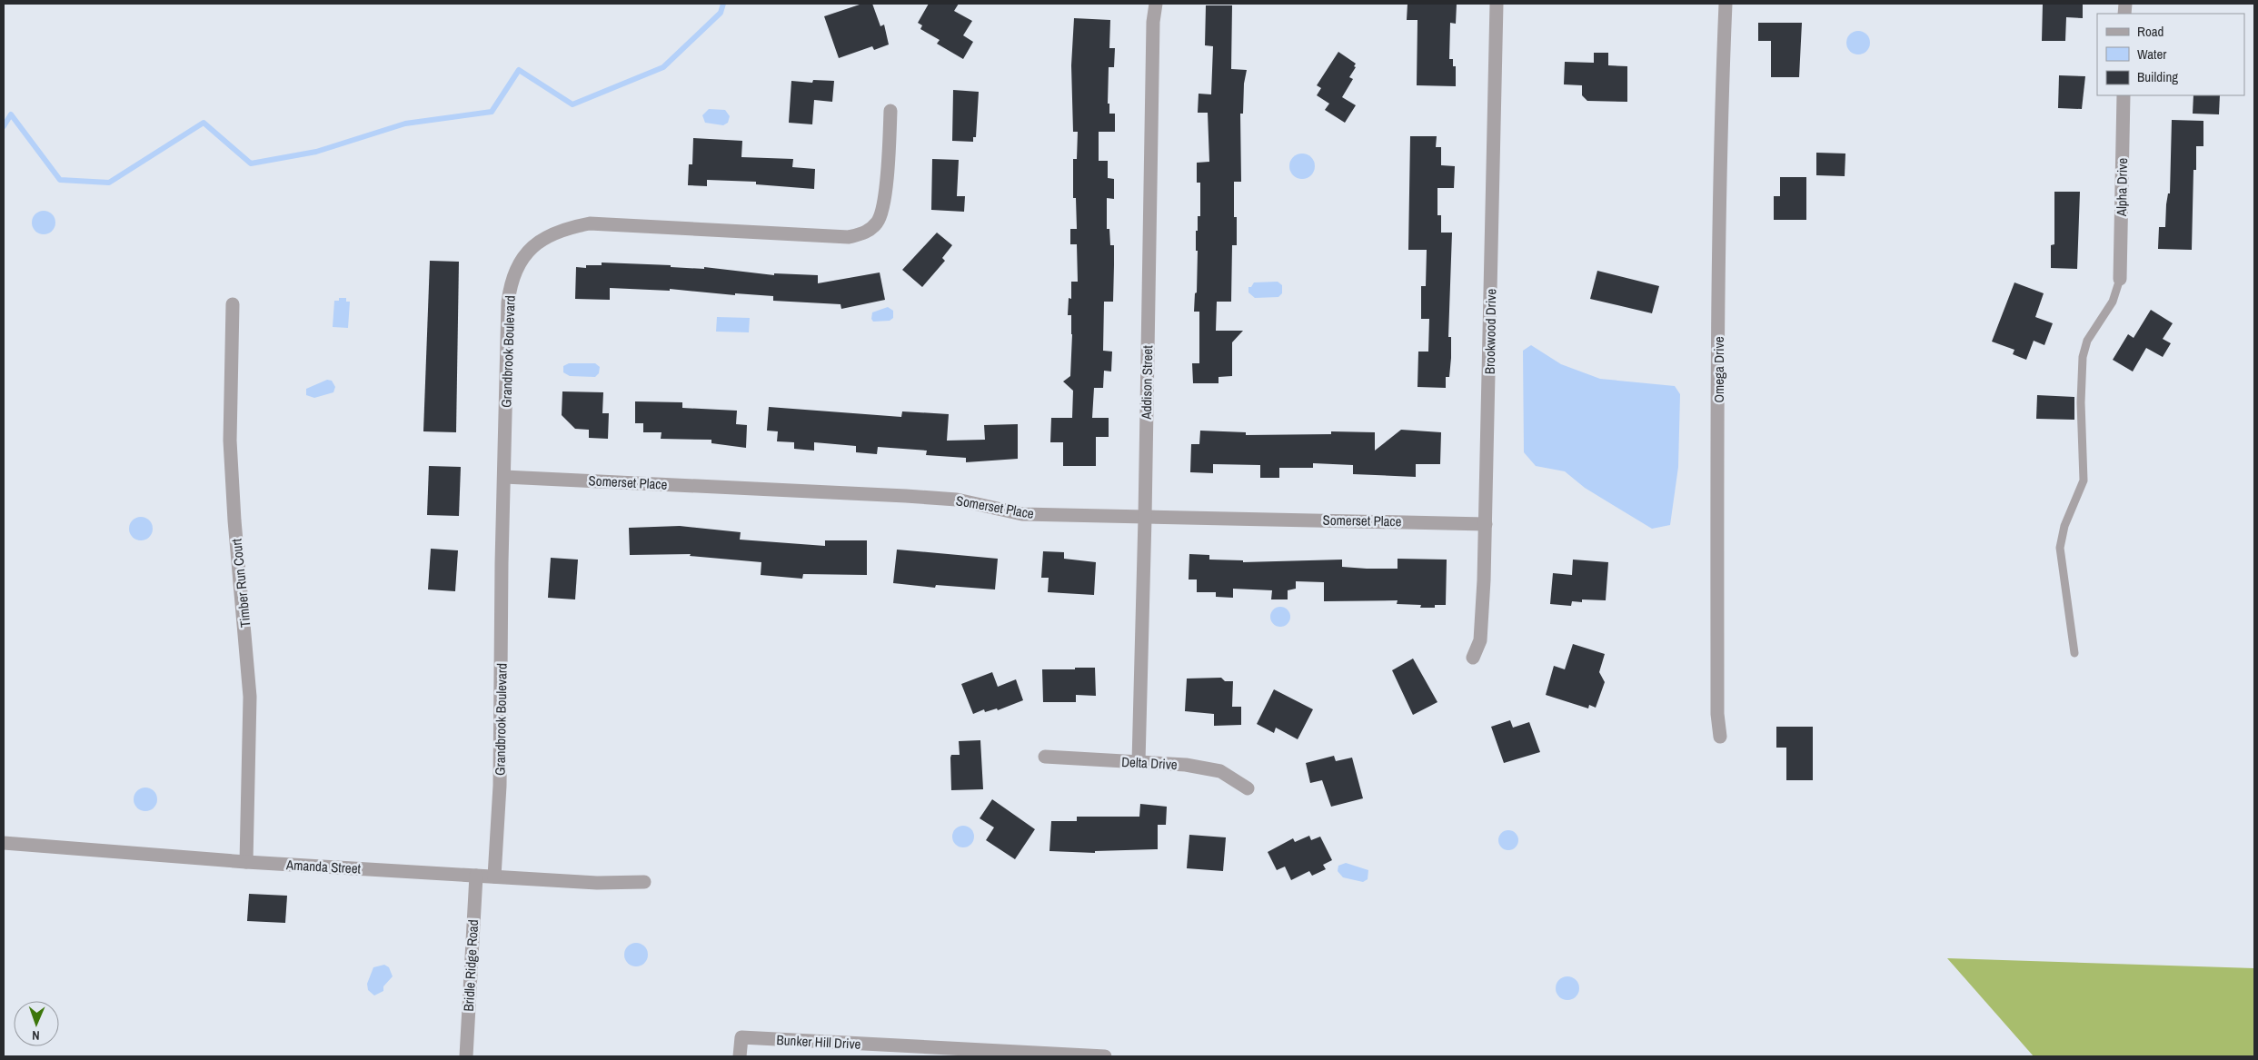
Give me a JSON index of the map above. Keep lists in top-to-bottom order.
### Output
{
  "streets": {
    "street": [
      "Alpha Drive",
      "Brookwood Drive",
      "Grandbrook Boulevard",
      "Omega Drive",
      "Addison Street",
      "Somerset Place",
      "Timber Run Court",
      "Delta Drive",
      "Amanda Street",
      "Bridle Ridge Road",
      "Bunker Hill Drive"
    ]
  },
  "crossings": [
    ["Brookwood Drive", "Somerset Place"],
    ["Grandbrook Boulevard", "Somerset Place"],
    ["Grandbrook Boulevard", "Amanda Street"],
    ["Addison Street", "Somerset Place"],
    ["Addison Street", "Delta Drive"],
    ["Timber Run Court", "Amanda Street"],
    ["Amanda Street", "Bridle Ridge Road"]
  ],
  "legend": ["Road", "Water", "Building"],
  "north": "bottom"
}
